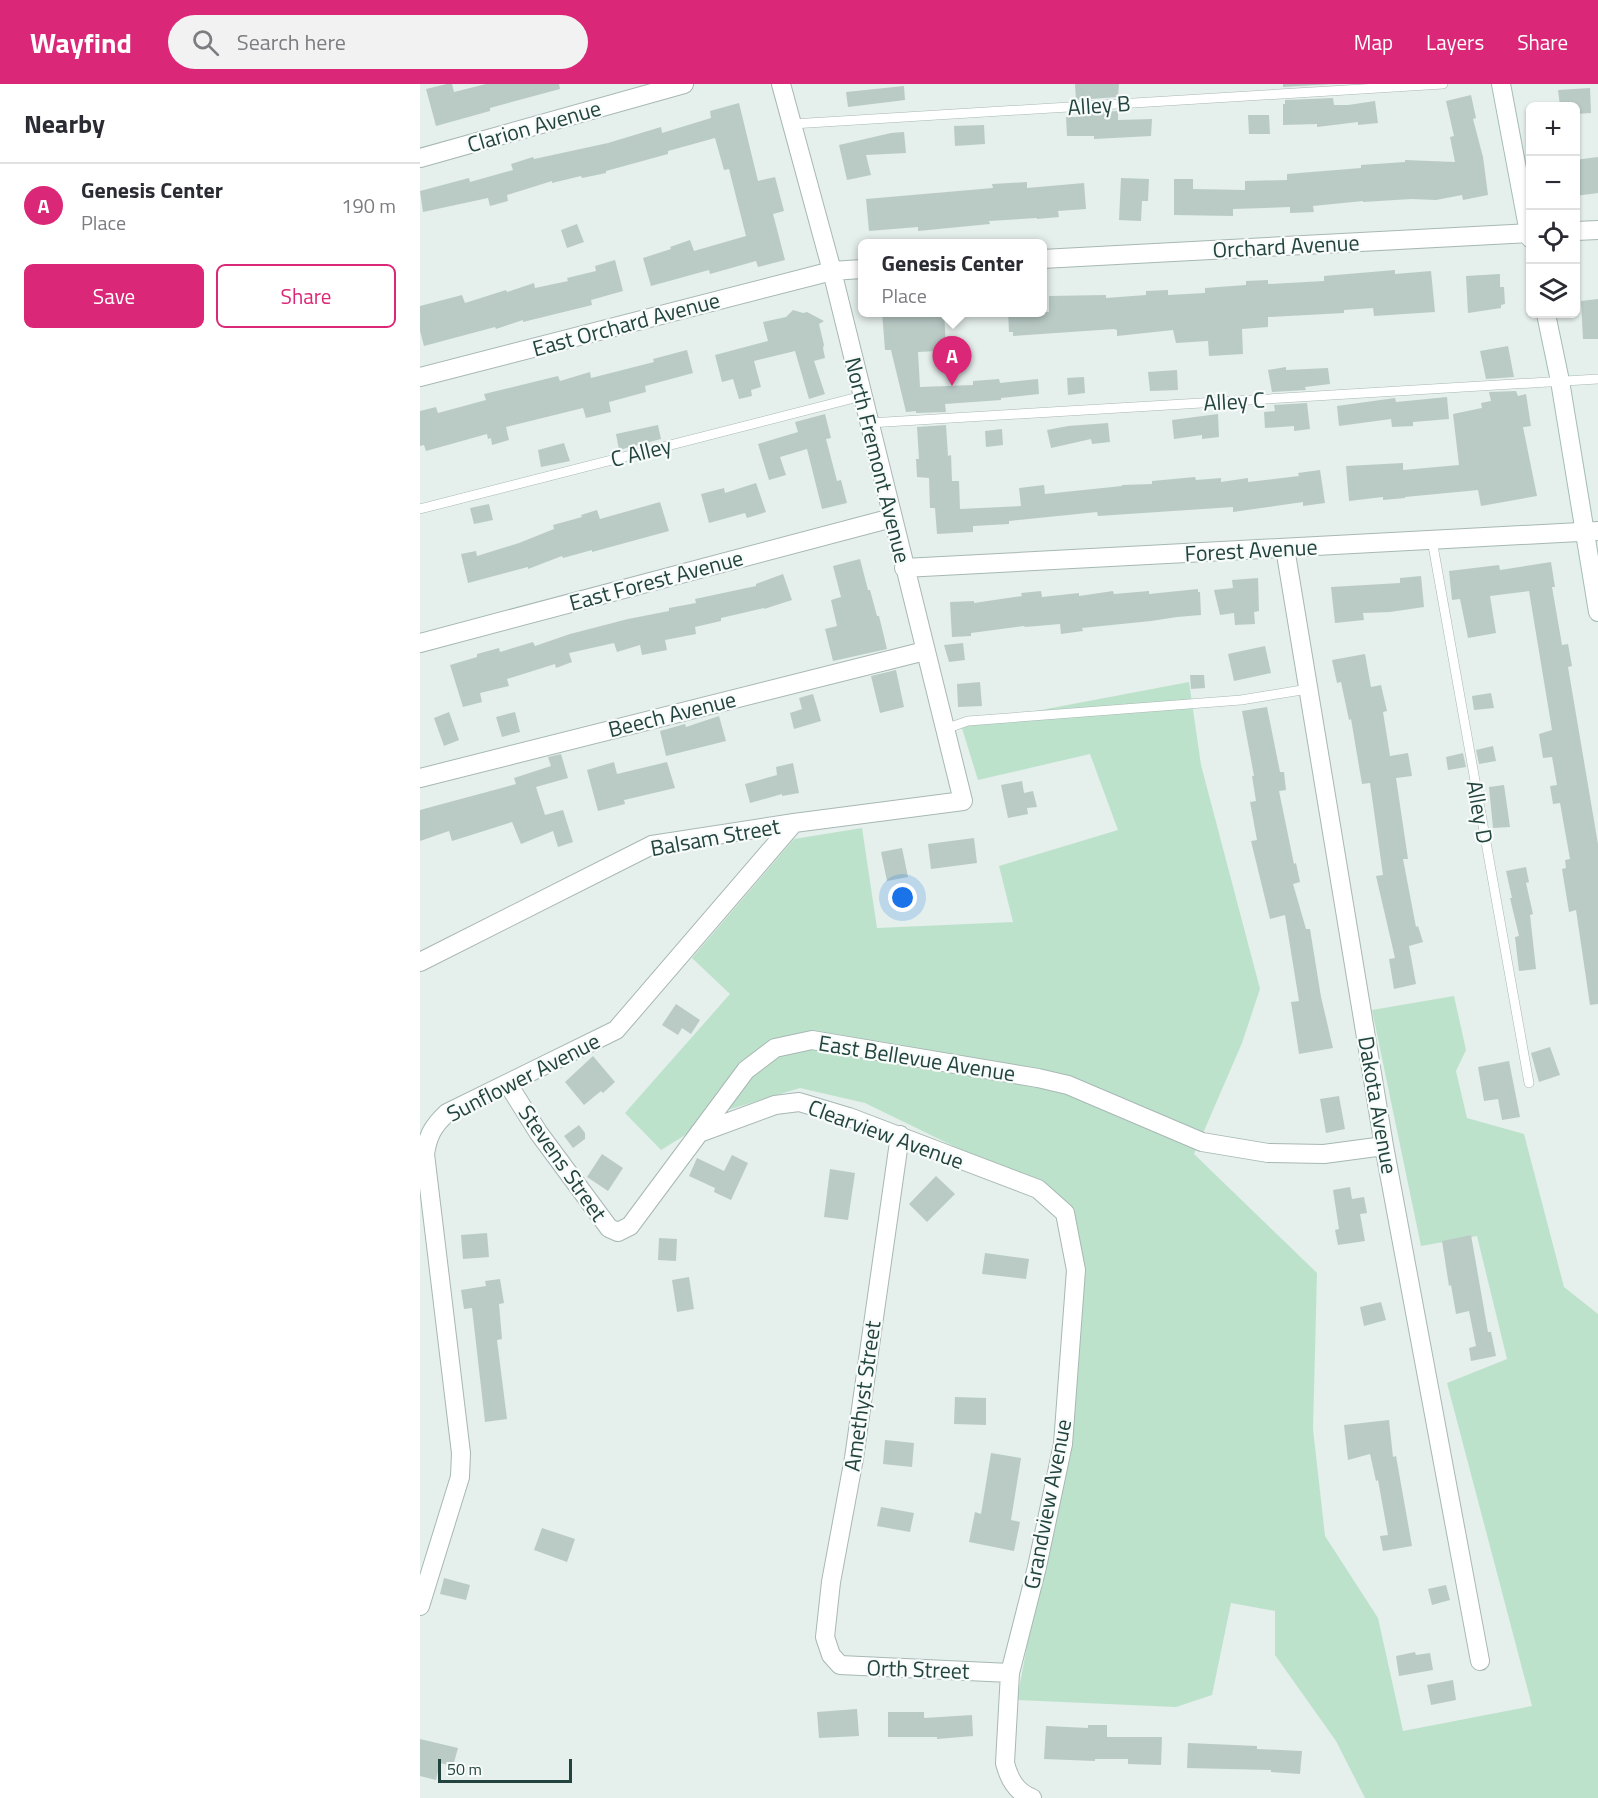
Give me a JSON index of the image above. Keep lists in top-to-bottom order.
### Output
{
  "streets": {
    "street": [
      "Clarion Avenue",
      "Orchard Avenue",
      "East Orchard Avenue",
      "North Fremont Avenue",
      "Forest Avenue",
      "East Forest Avenue",
      "Beech Avenue",
      "Balsam Street",
      "East Bellevue Avenue",
      "Sunflower Avenue",
      "Dakota Avenue",
      "Clearview Avenue",
      "Stevens Street",
      "Amethyst Street",
      "Grandview Avenue",
      "Orth Street"
    ],
    "lane": [
      "Alley B",
      "Alley C",
      "C Alley",
      "Alley D"
    ]
  },
  "crossings": [
    ["Alley B", "North Fremont Avenue"],
    ["East Orchard Avenue", "North Fremont Avenue"],
    ["Alley C", "North Fremont Avenue"],
    ["C Alley", "North Fremont Avenue"],
    ["North Fremont Avenue", "Forest Avenue"],
    ["North Fremont Avenue", "East Forest Avenue"],
    ["North Fremont Avenue", "Beech Avenue"],
    ["North Fremont Avenue", "Balsam Street"],
    ["Forest Avenue", "Alley D"],
    ["Forest Avenue", "Dakota Avenue"],
    ["Balsam Street", "Sunflower Avenue"],
    ["East Bellevue Avenue", "Dakota Avenue"],
    ["East Bellevue Avenue", "Clearview Avenue"],
    ["East Bellevue Avenue", "Stevens Street"],
    ["Sunflower Avenue", "Stevens Street"],
    ["Clearview Avenue", "Amethyst Street"],
    ["Clearview Avenue", "Grandview Avenue"],
    ["Amethyst Street", "Orth Street"],
    ["Grandview Avenue", "Orth Street"]
  ],
  "scale_bar": "50 m",
  "page": {
    "header": "Wayfind",
    "search": "Search here",
    "nav": ["Map", "Layers", "Share"],
    "heading": "Nearby",
    "map_buttons": ["+", "−"],
    "list": [
      {
        "mark": "A",
        "name": "Genesis Center",
        "note": "Place",
        "value": "190 m"
      }
    ],
    "popup": ["Genesis Center", "Place"],
    "buttons": ["Save", "Share"],
    "pins": "A",
    "scale": "50 m"
  }
}
